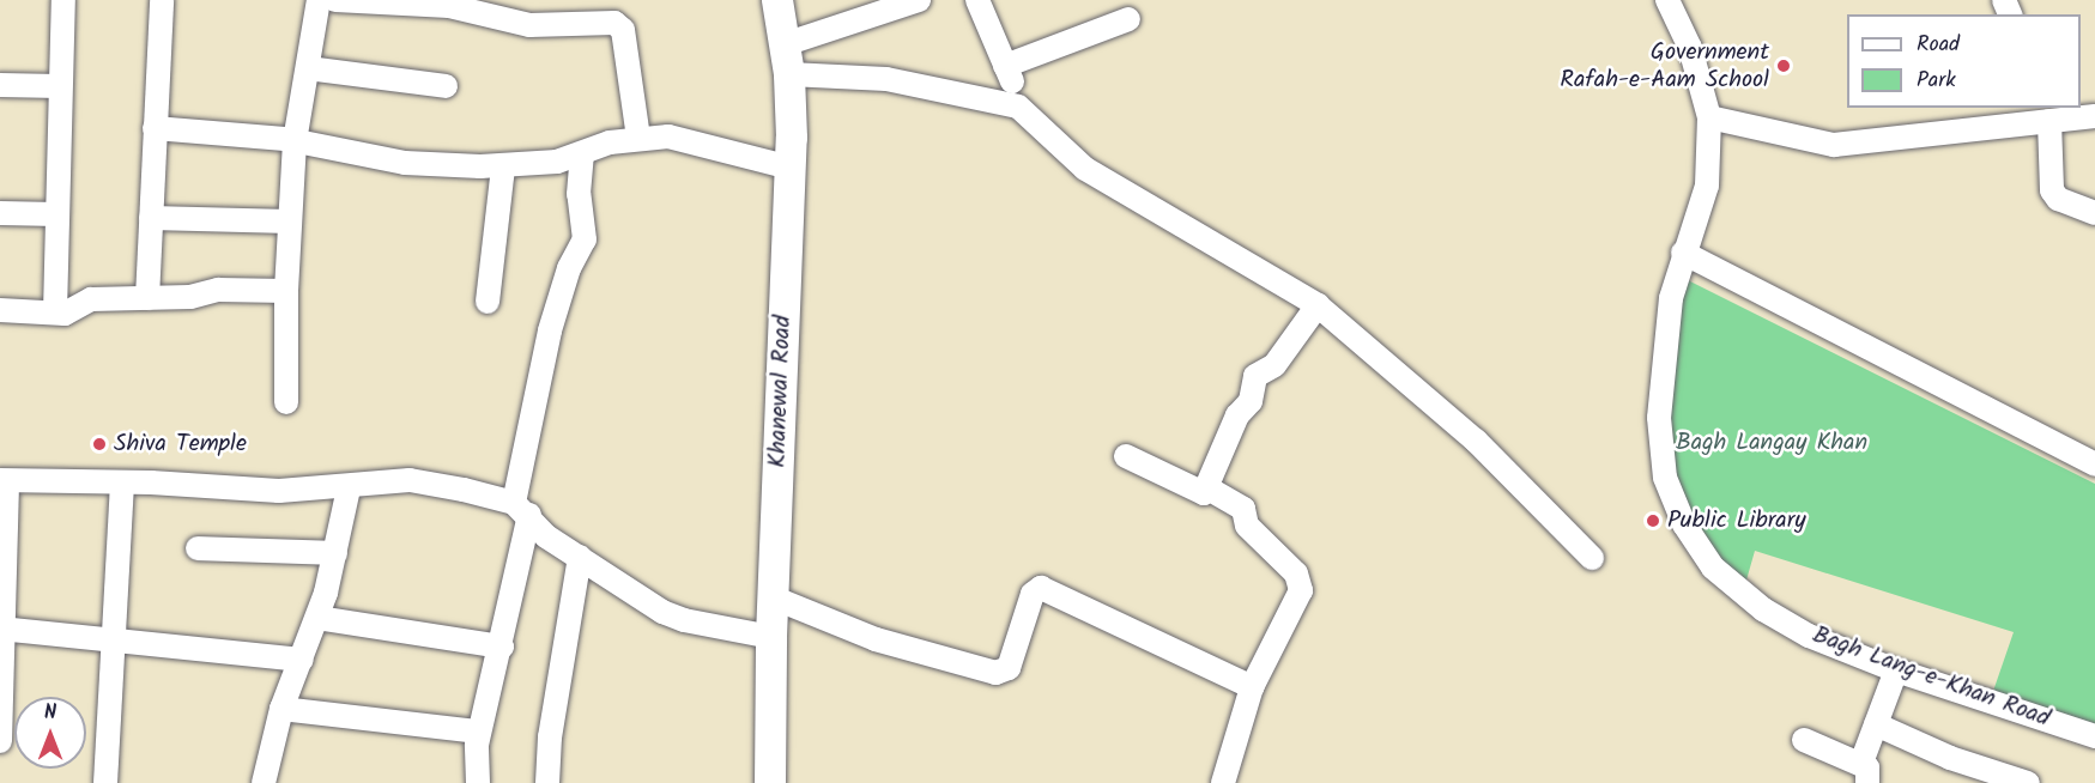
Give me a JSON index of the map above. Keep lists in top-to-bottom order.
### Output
{
  "streets": {
    "main road": ["Khanewal Road"],
    "street": ["Bagh Lang-e-Khan Road"]
  },
  "parks": ["Bagh Langay Khan"],
  "places": ["Government Rafah-e-Aam School", "Shiva Temple", "Public Library"],
  "legend": ["Road", "Park"],
  "north": "top"
}
